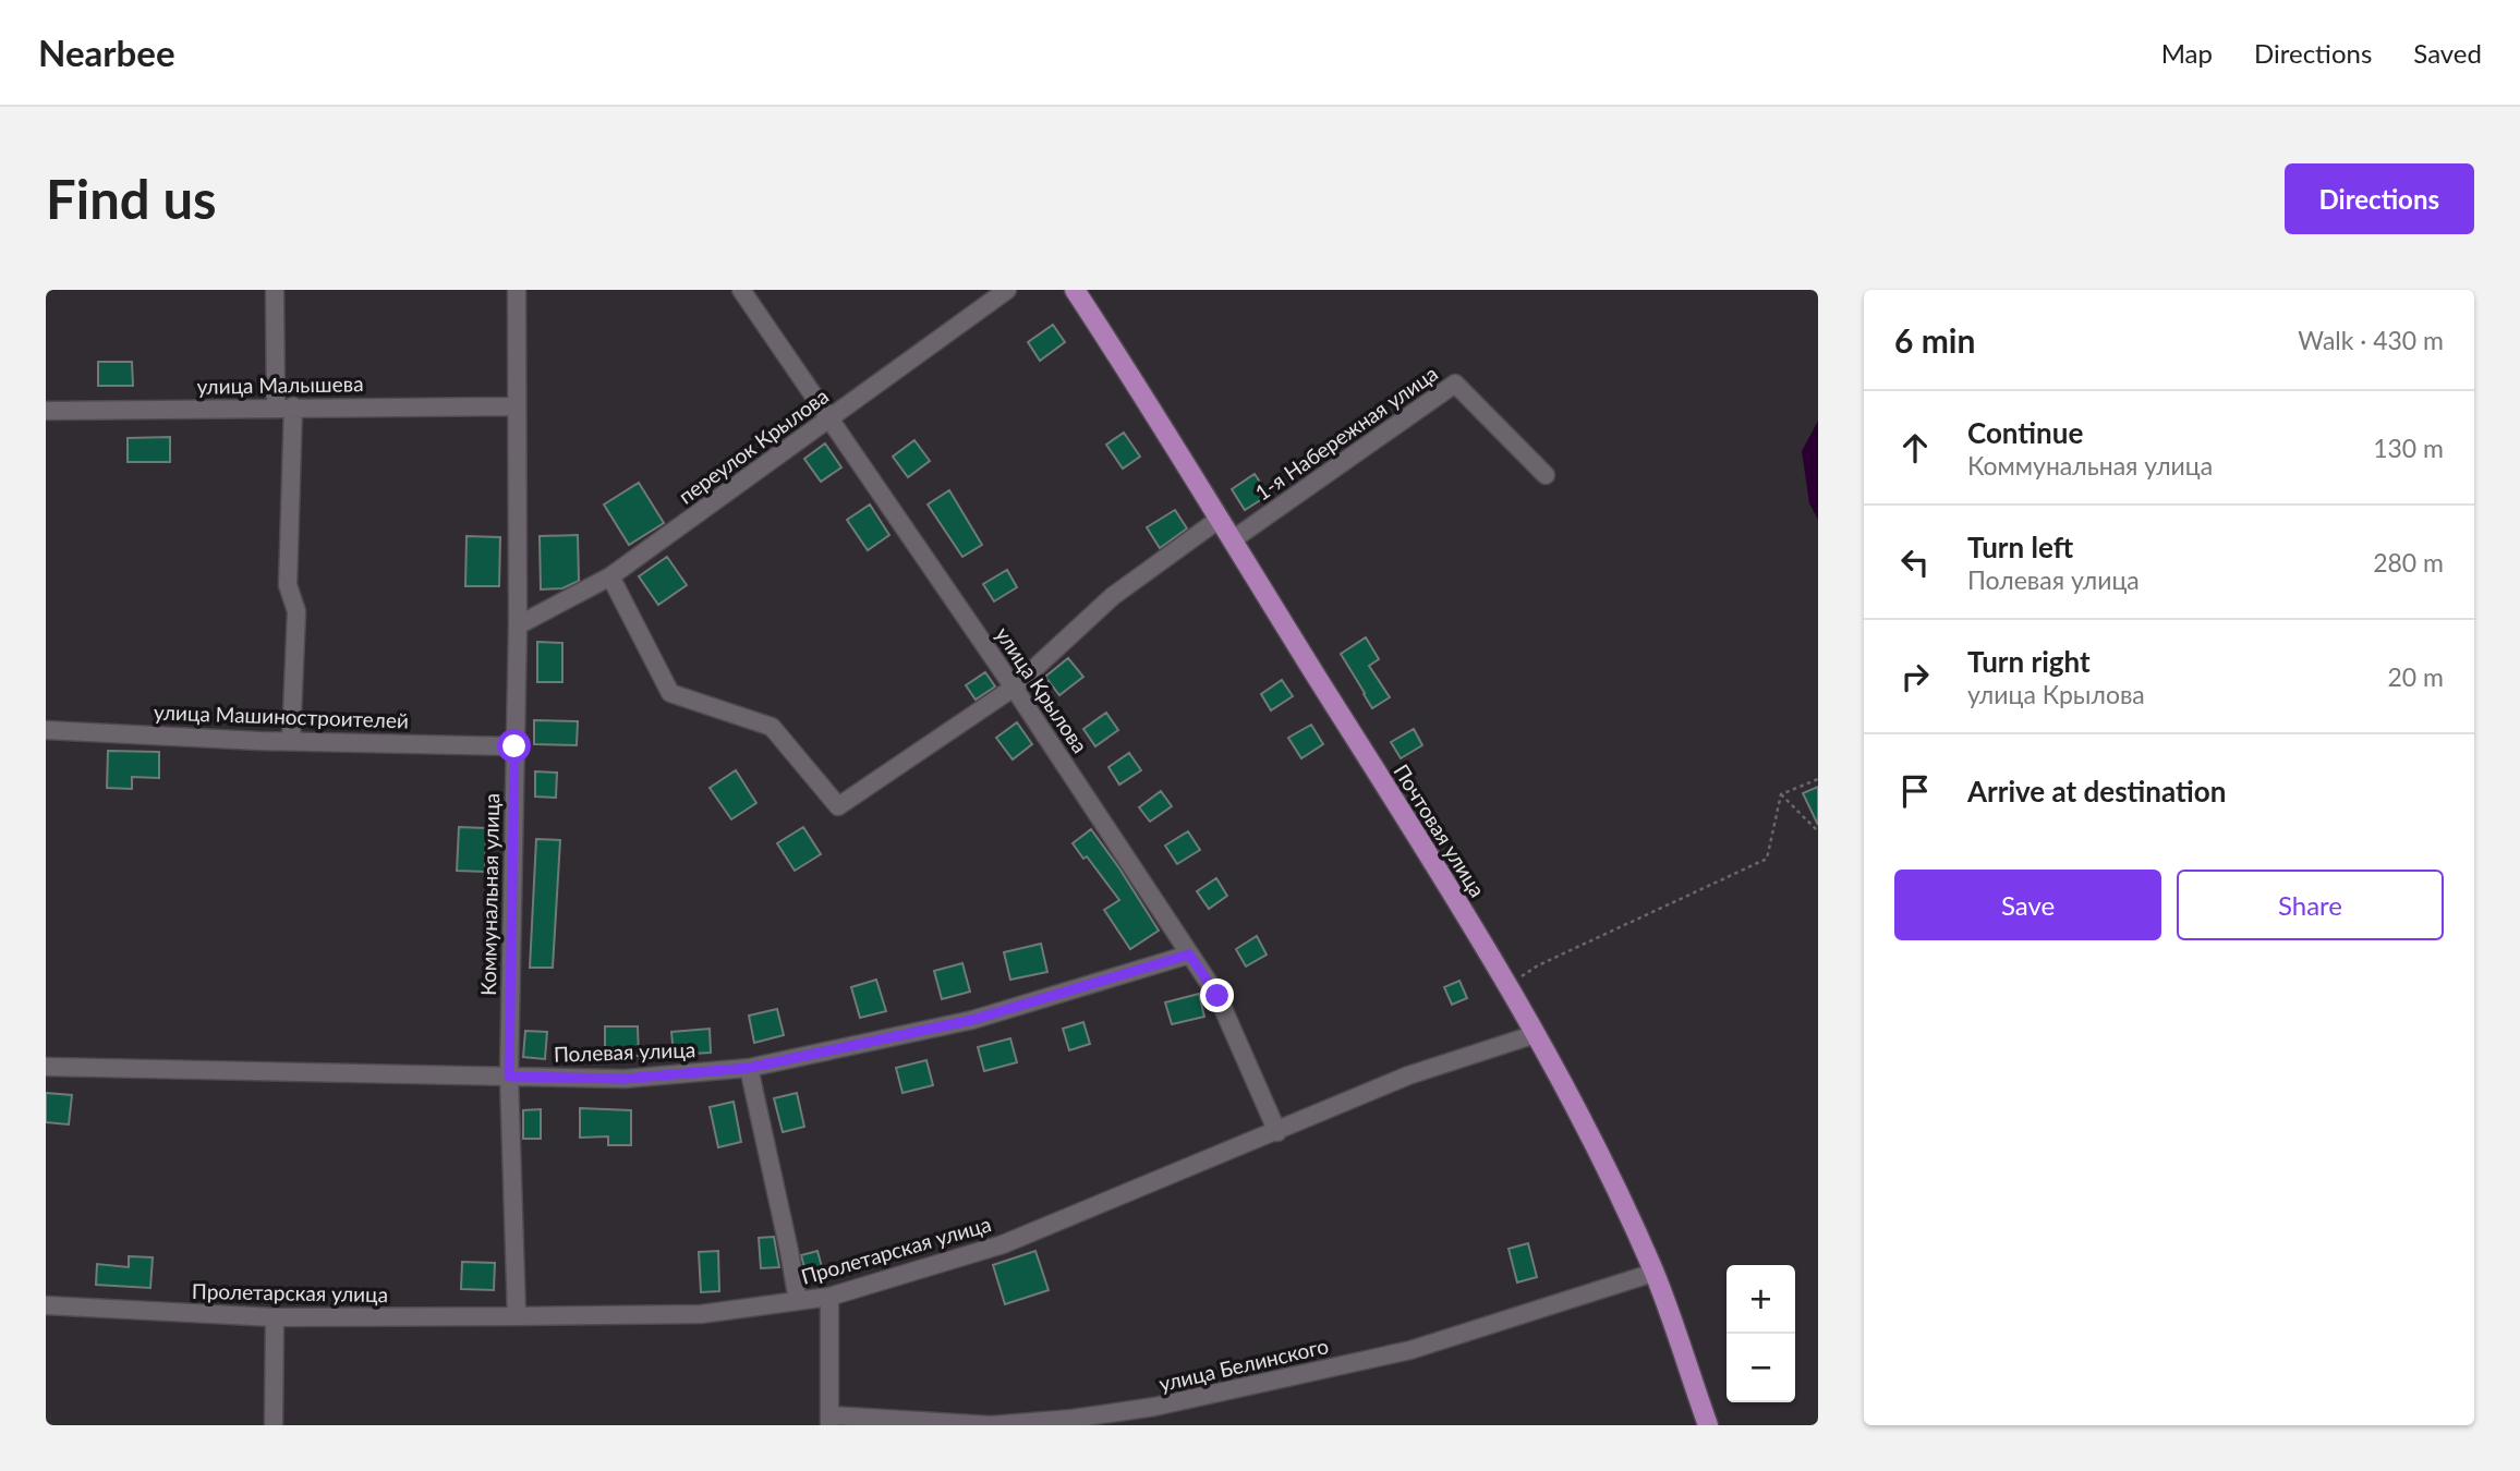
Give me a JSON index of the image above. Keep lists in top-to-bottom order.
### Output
{
  "streets": {
    "main road": ["Почтовая улица"],
    "street": [
      "улица Малышева",
      "1-я Набережная улица",
      "переулок Крылова",
      "улица Крылова",
      "улица Машиностроителей",
      "Коммунальная улица",
      "Полевая улица",
      "Пролетарская улица",
      "улица Белинского"
    ]
  },
  "crossings": [
    ["улица Малышева", "Коммунальная улица"],
    ["1-я Набережная улица", "Почтовая улица"],
    ["переулок Крылова", "улица Крылова"],
    ["переулок Крылова", "Коммунальная улица"],
    ["улица Крылова", "Полевая улица"],
    ["улица Крылова", "Пролетарская улица"],
    ["улица Машиностроителей", "Коммунальная улица"],
    ["Почтовая улица", "Пролетарская улица"],
    ["Почтовая улица", "улица Белинского"],
    ["Коммунальная улица", "Полевая улица"],
    ["Коммунальная улица", "Пролетарская улица"]
  ],
  "page": {
    "header": "Nearbee",
    "nav": ["Map", "Directions", "Saved"],
    "buttons": [
      "Directions",
      ["Save", "Share"]
    ],
    "title": "Find us",
    "heading": ["6 min", "Walk · 430 m"],
    "list": [
      ["Continue", "Коммунальная улица", "130 m"],
      ["Turn left", "Полевая улица", "280 m"],
      ["Turn right", "улица Крылова", "20 m"],
      "Arrive at destination"
    ],
    "map_buttons": ["+", "−"]
  }
}
